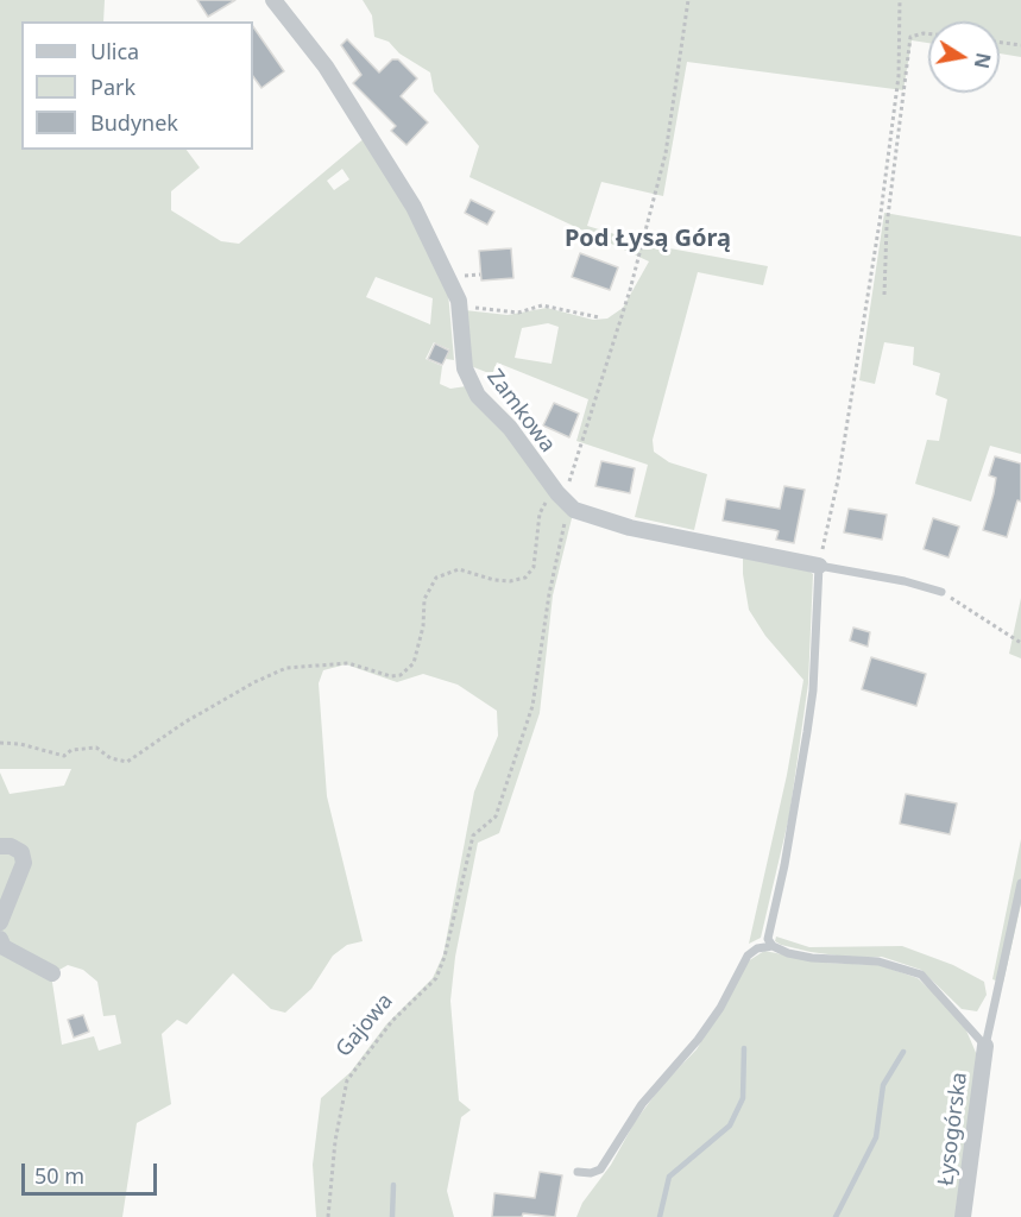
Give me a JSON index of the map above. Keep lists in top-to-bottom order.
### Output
{
  "streets": {
    "street": ["Zamkowa", "Łysogórska"],
    "path": ["Gajowa"]
  },
  "crossings": [
    ["Zamkowa", "Gajowa"]
  ],
  "districts": ["Pod Łysą Górą"],
  "legend": ["Ulica", "Park", "Budynek"],
  "scale_bar": "50 m",
  "north": "right"
}
